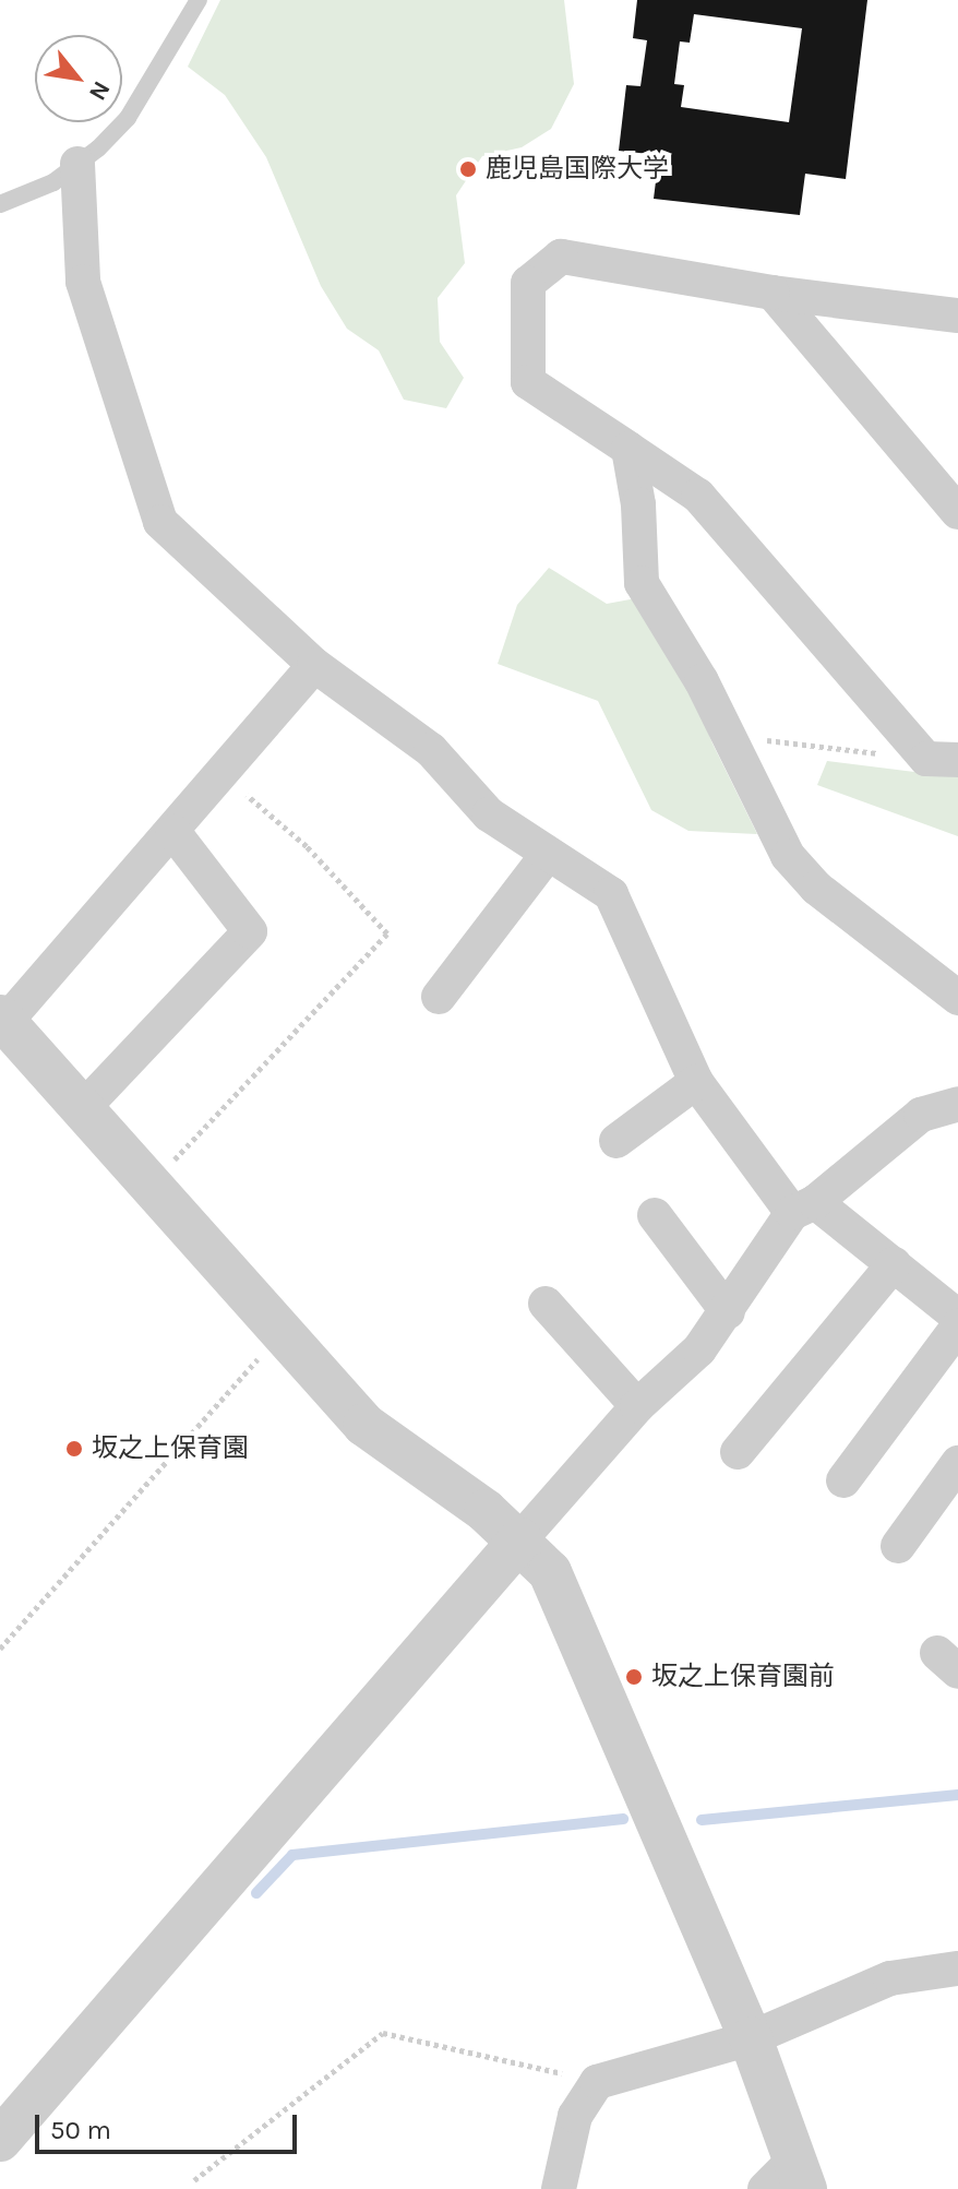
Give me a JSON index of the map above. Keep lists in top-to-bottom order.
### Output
{
  "places": ["鹿児島国際大学", "坂之上保育園", "坂之上保育園前"],
  "scale_bar": "50 m",
  "north": "bottom right"
}
